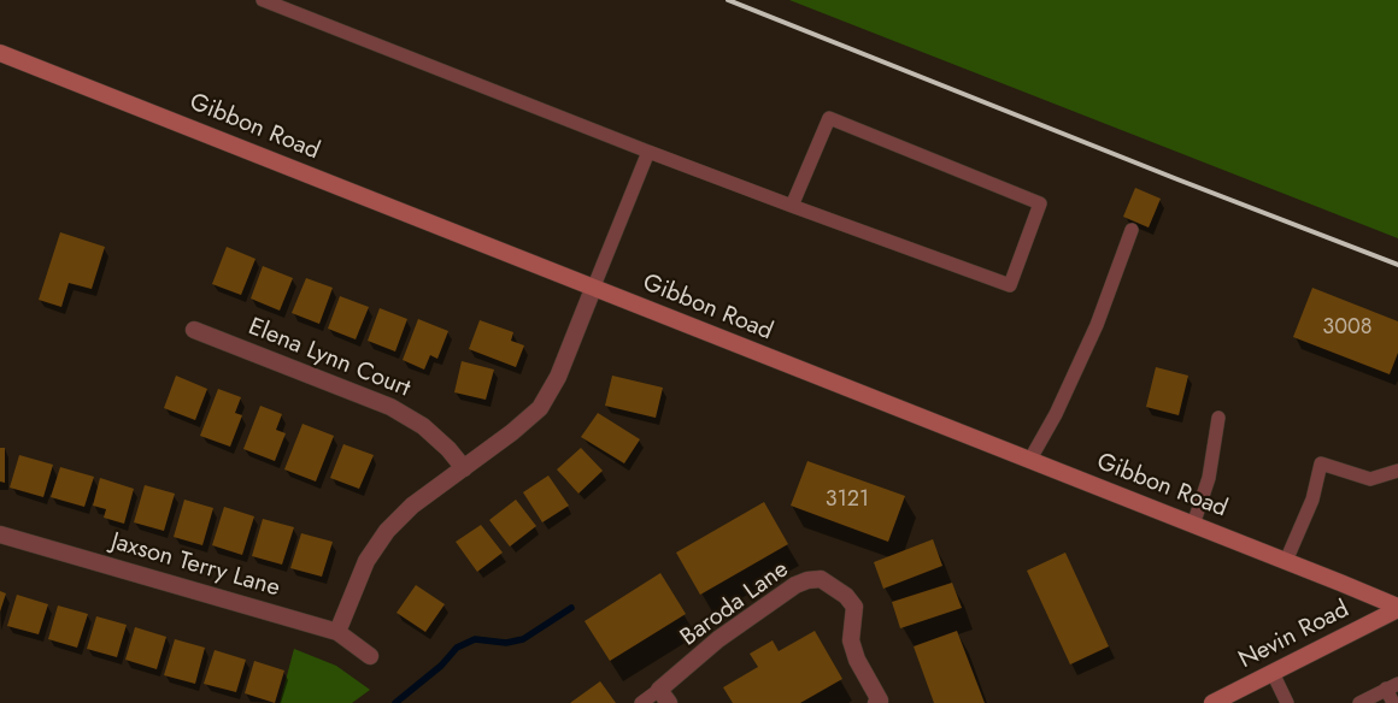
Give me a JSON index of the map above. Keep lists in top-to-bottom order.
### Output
{
  "streets": {
    "main road": ["Gibbon Road", "Nevin Road"],
    "street": ["Elena Lynn Court", "Jaxson Terry Lane", "Baroda Lane"]
  },
  "crossings": [
    ["Gibbon Road", "Nevin Road"]
  ],
  "house_numbers": ["3008", "3121"]
}
